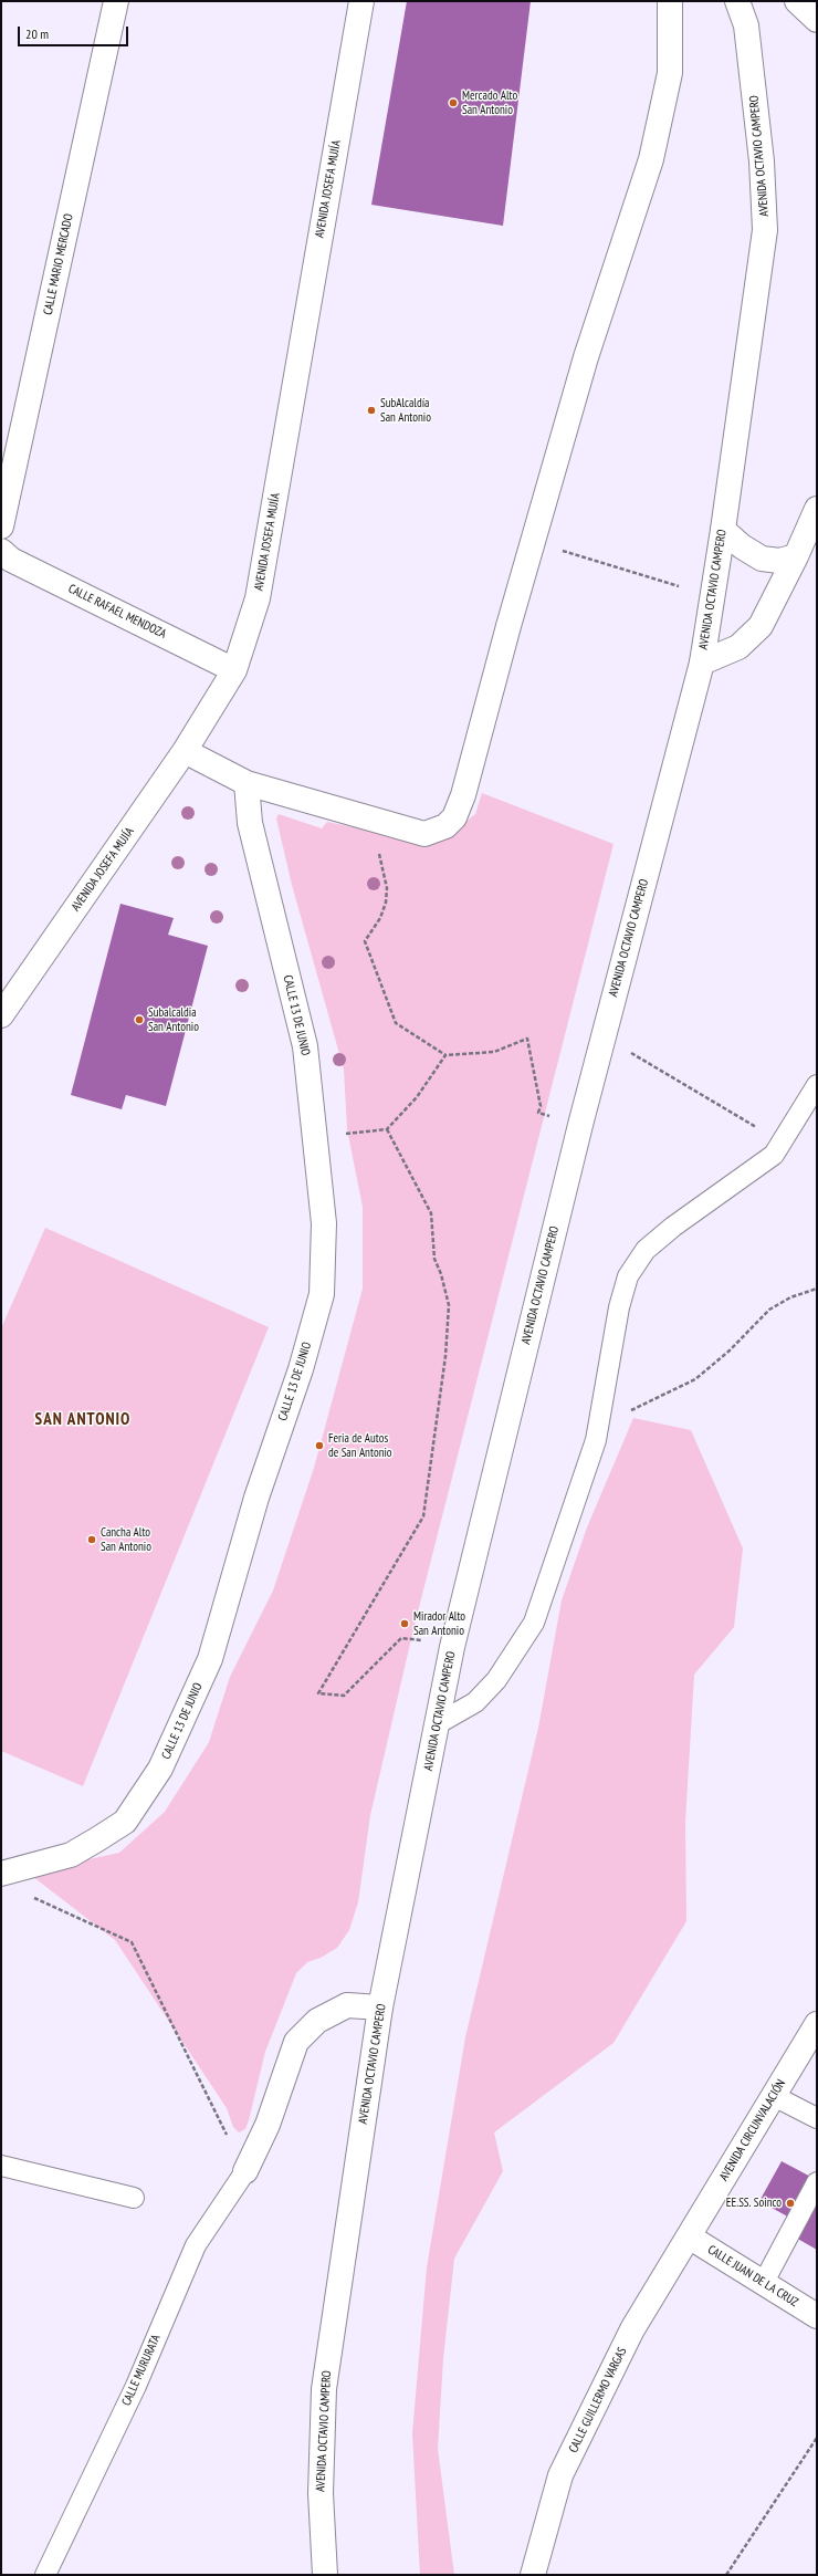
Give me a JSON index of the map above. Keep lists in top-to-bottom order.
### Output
{
  "streets": {
    "street": [
      "AVENIDA OCTAVIO CAMPERO",
      "AVENIDA JOSEFA MUJÍA",
      "CALLE MARIO MERCADO",
      "CALLE RAFAEL MENDOZA",
      "CALLE 13 DE JUNIO",
      "AVENIDA CIRCUNVALACIÓN",
      "CALLE JUAN DE LA CRUZ",
      "CALLE GUILLERMO VARGAS"
    ],
    "lane": ["CALLE MURURATA"]
  },
  "crossings": [
    ["AVENIDA JOSEFA MUJÍA", "CALLE RAFAEL MENDOZA"],
    ["AVENIDA CIRCUNVALACIÓN", "CALLE JUAN DE LA CRUZ"],
    ["AVENIDA CIRCUNVALACIÓN", "CALLE GUILLERMO VARGAS"],
    ["CALLE JUAN DE LA CRUZ", "CALLE GUILLERMO VARGAS"]
  ],
  "districts": ["SAN ANTONIO"],
  "places": [
    "Mercado Alto San Antonio",
    "SubAlcaldía San Antonio",
    "Subalcaldia San Antonio",
    "Feria de Autos de San Antonio",
    "Cancha Alto San Antonio",
    "Mirador Alto San Antonio",
    "EE.SS. Soinco"
  ],
  "scale_bar": "20 m"
}
